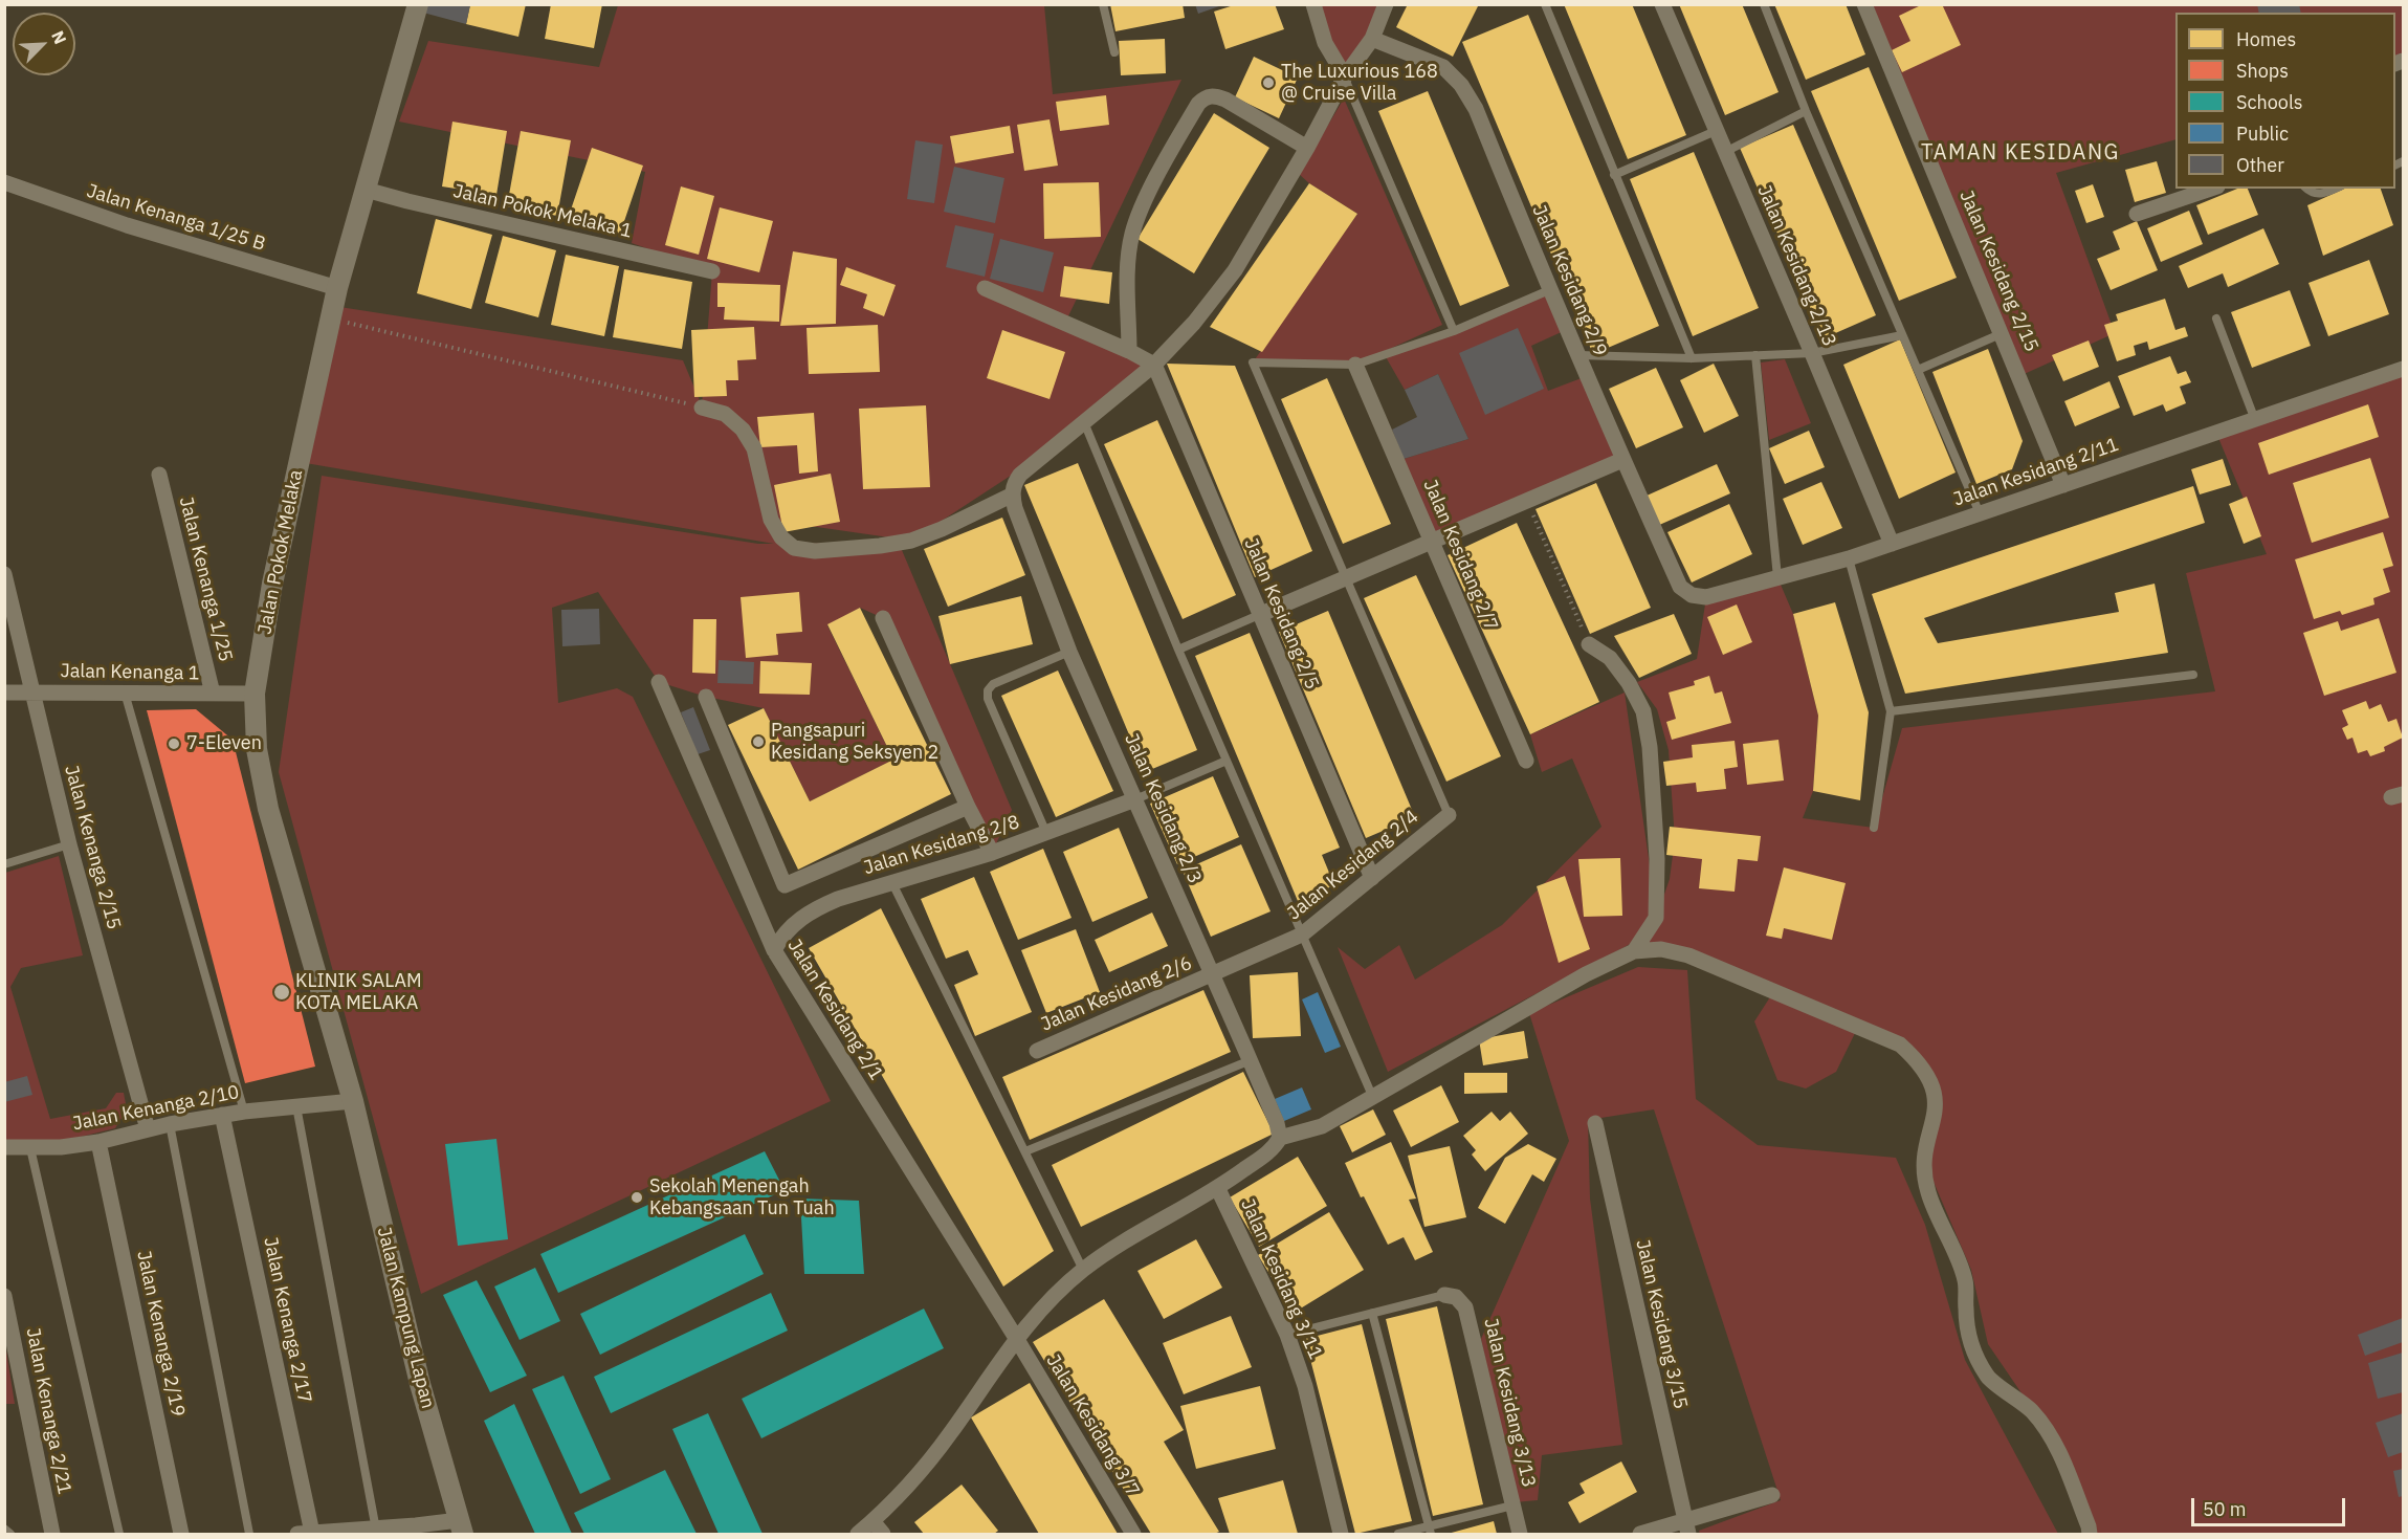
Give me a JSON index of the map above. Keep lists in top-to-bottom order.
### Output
{
  "streets": {
    "street": [
      "Jalan Pokok Melaka 1",
      "Jalan Kenanga 1/25 B",
      "Jalan Kesidang 2/13",
      "Jalan Kesidang 2/15",
      "Jalan Kesidang 2/9",
      "Jalan Kesidang 2/11",
      "Jalan Pokok Melaka",
      "Jalan Kesidang 2/7",
      "Jalan Kenanga 1/25",
      "Jalan Kesidang 2/5",
      "Jalan Kenanga 1",
      "Jalan Kesidang 2/3",
      "Jalan Kesidang 2/8",
      "Jalan Kenanga 2/15",
      "Jalan Kesidang 2/4",
      "Jalan Kesidang 2/6",
      "Jalan Kesidang 2/1",
      "Jalan Kenanga 2/10",
      "Jalan Kesidang 3/11",
      "Jalan Kampung Lapan",
      "Jalan Kenanga 2/17",
      "Jalan Kesidang 3/15",
      "Jalan Kenanga 2/19",
      "Jalan Kesidang 3/13",
      "Jalan Kenanga 2/21",
      "Jalan Kesidang 3/7"
    ]
  },
  "crossings": [
    ["Jalan Pokok Melaka 1", "Jalan Pokok Melaka"],
    ["Jalan Kenanga 1/25 B", "Jalan Pokok Melaka"],
    ["Jalan Kesidang 2/13", "Jalan Kesidang 2/11"],
    ["Jalan Kesidang 2/15", "Jalan Kesidang 2/11"],
    ["Jalan Kesidang 2/9", "Jalan Kesidang 2/11"],
    ["Jalan Pokok Melaka", "Jalan Kenanga 1"],
    ["Jalan Pokok Melaka", "Jalan Kenanga 2/10"],
    ["Jalan Pokok Melaka", "Jalan Kampung Lapan"],
    ["Jalan Kenanga 1/25", "Jalan Kenanga 1"],
    ["Jalan Kesidang 2/5", "Jalan Kesidang 2/4"],
    ["Jalan Kenanga 1", "Jalan Kenanga 2/15"],
    ["Jalan Kesidang 2/3", "Jalan Kesidang 2/8"],
    ["Jalan Kesidang 2/3", "Jalan Kesidang 2/4"],
    ["Jalan Kesidang 2/3", "Jalan Kesidang 2/6"],
    ["Jalan Kesidang 2/8", "Jalan Kesidang 2/1"],
    ["Jalan Kenanga 2/15", "Jalan Kenanga 2/10"],
    ["Jalan Kesidang 2/4", "Jalan Kesidang 2/6"],
    ["Jalan Kesidang 2/1", "Jalan Kesidang 3/7"],
    ["Jalan Kenanga 2/10", "Jalan Kampung Lapan"],
    ["Jalan Kenanga 2/10", "Jalan Kenanga 2/17"],
    ["Jalan Kenanga 2/10", "Jalan Kenanga 2/19"]
  ],
  "districts": ["TAMAN KESIDANG"],
  "places": [
    "The Luxurious 168 @ Cruise Villa",
    "Pangsapuri Kesidang Seksyen 2",
    "7-Eleven",
    "KLINIK SALAM KOTA MELAKA",
    "Sekolah Menengah Kebangsaan Tun Tuah"
  ],
  "legend": [
    "Homes",
    "Shops",
    "Schools",
    "Public",
    "Other"
  ],
  "scale_bar": "50 m",
  "north": "top right"
}
